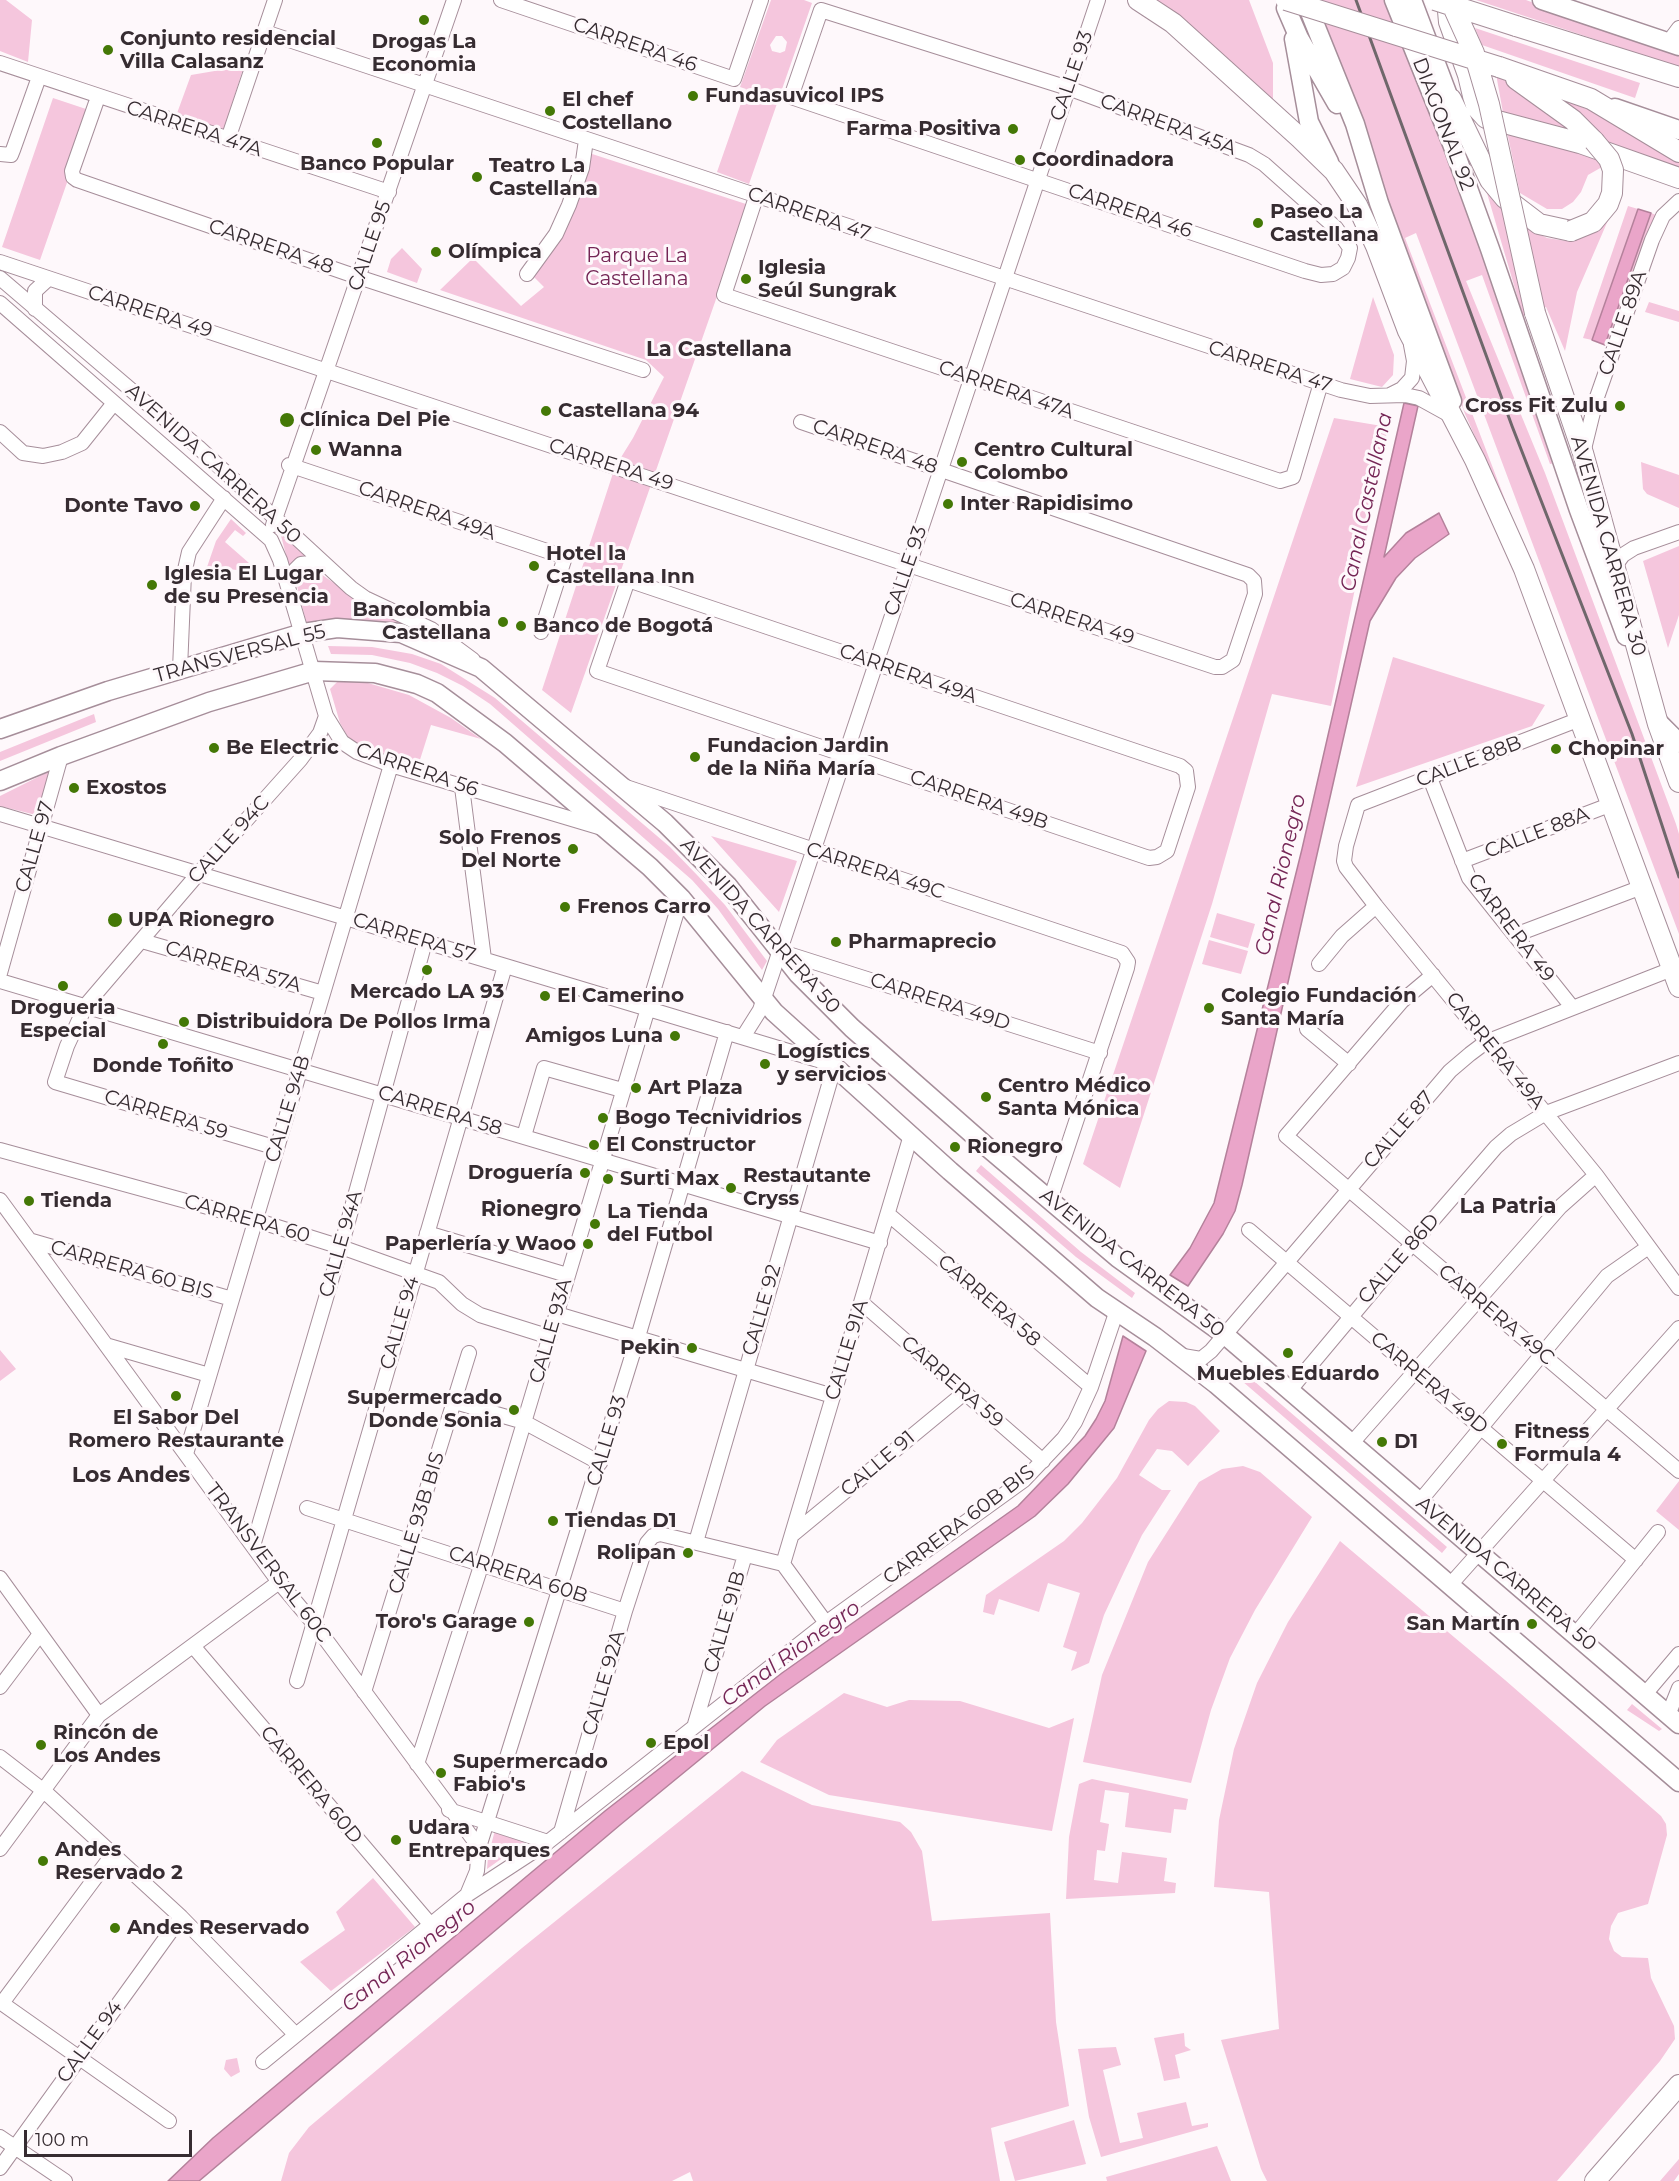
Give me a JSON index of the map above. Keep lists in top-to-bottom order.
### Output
{
  "streets": {
    "highway": ["AVENIDA CARRERA 30"],
    "main road": ["DIAGONAL 92", "AVENIDA CARRERA 50", "TRANSVERSAL 55"],
    "street": [
      "CARRERA 46",
      "CALLE 93",
      "CARRERA 45A",
      "CARRERA 47A",
      "CARRERA 47",
      "CALLE 95",
      "CARRERA 48",
      "CARRERA 49",
      "CALLE 89A",
      "CARRERA 49A",
      "CALLE 88B",
      "CARRERA 56",
      "CARRERA 49B",
      "CALLE 88A",
      "CALLE 94C",
      "CALLE 97",
      "CARRERA 49C",
      "CARRERA 57",
      "CARRERA 57A",
      "CARRERA 49D",
      "CALLE 94B",
      "CARRERA 58",
      "CARRERA 59",
      "CALLE 87",
      "CARRERA 60",
      "CALLE 94A",
      "CALLE 86D",
      "CARRERA 60 BIS",
      "CALLE 92",
      "CALLE 94",
      "CALLE 93A",
      "CALLE 91A",
      "CALLE 91",
      "CALLE 93B BIS",
      "CARRERA 60B BIS",
      "TRANSVERSAL 60C",
      "CARRERA 60B",
      "CALLE 91B",
      "CALLE 92A",
      "CARRERA 60D"
    ]
  },
  "crossings": [
    ["CARRERA 46", "CALLE 93"],
    ["CARRERA 46", "CARRERA 45A"],
    ["CALLE 93", "CARRERA 45A"],
    ["CALLE 93", "CARRERA 47A"],
    ["CALLE 93", "CARRERA 47"],
    ["CALLE 93", "CARRERA 48"],
    ["CALLE 93", "CARRERA 49"],
    ["CALLE 93", "AVENIDA CARRERA 50"],
    ["CALLE 93", "CARRERA 49A"],
    ["CALLE 93", "CARRERA 49B"],
    ["CALLE 93", "CARRERA 49C"],
    ["CALLE 93", "CARRERA 57"],
    ["CALLE 93", "CARRERA 49D"],
    ["CALLE 93", "CARRERA 58"],
    ["CALLE 93", "TRANSVERSAL 60C"],
    ["CALLE 93", "CARRERA 60B"],
    ["DIAGONAL 92", "AVENIDA CARRERA 30"],
    ["CARRERA 47A", "CARRERA 47"],
    ["CARRERA 47A", "CALLE 95"],
    ["CARRERA 47A", "CARRERA 48"],
    ["CARRERA 47", "CALLE 95"],
    ["CALLE 95", "CARRERA 48"],
    ["CALLE 95", "CARRERA 49"],
    ["CALLE 95", "AVENIDA CARRERA 50"],
    ["CALLE 95", "CARRERA 49A"],
    ["CARRERA 48", "CARRERA 49"],
    ["CARRERA 49", "CALLE 88B"],
    ["CARRERA 49", "CALLE 88A"],
    ["CARRERA 49", "CALLE 87"],
    ["CALLE 89A", "AVENIDA CARRERA 30"],
    ["AVENIDA CARRERA 50", "TRANSVERSAL 55"],
    ["AVENIDA CARRERA 50", "CARRERA 56"],
    ["AVENIDA CARRERA 50", "CARRERA 49C"],
    ["AVENIDA CARRERA 50", "CARRERA 57"],
    ["AVENIDA CARRERA 50", "CARRERA 49D"],
    ["AVENIDA CARRERA 50", "CALLE 87"],
    ["AVENIDA CARRERA 50", "CALLE 86D"],
    ["AVENIDA CARRERA 50", "CALLE 92"],
    ["AVENIDA CARRERA 50", "CALLE 93A"],
    ["AVENIDA CARRERA 50", "CALLE 91A"],
    ["AVENIDA CARRERA 50", "CARRERA 60B BIS"],
    ["CARRERA 49A", "CALLE 88B"],
    ["CARRERA 49A", "CARRERA 49B"],
    ["CARRERA 49A", "CALLE 87"],
    ["CARRERA 49A", "CALLE 86D"],
    ["TRANSVERSAL 55", "CARRERA 56"],
    ["TRANSVERSAL 55", "CALLE 97"],
    ["CARRERA 56", "CALLE 94C"],
    ["CARRERA 56", "CALLE 94B"],
    ["CALLE 94C", "CARRERA 57"],
    ["CALLE 94C", "CARRERA 57A"],
    ["CALLE 94C", "CARRERA 58"],
    ["CALLE 94C", "CARRERA 59"],
    ["CALLE 97", "CARRERA 57"],
    ["CARRERA 49C", "CARRERA 49D"],
    ["CARRERA 49C", "CALLE 87"],
    ["CARRERA 49C", "CALLE 86D"],
    ["CARRERA 57", "CALLE 94B"],
    ["CARRERA 57", "CALLE 94A"],
    ["CARRERA 57", "CALLE 92"],
    ["CARRERA 57", "CALLE 94"],
    ["CARRERA 57", "CALLE 93A"],
    ["CARRERA 57A", "CALLE 94B"],
    ["CARRERA 49D", "CALLE 87"],
    ["CARRERA 49D", "CALLE 86D"],
    ["CALLE 94B", "CARRERA 58"],
    ["CALLE 94B", "CARRERA 59"],
    ["CALLE 94B", "CARRERA 60"],
    ["CALLE 94B", "CARRERA 60 BIS"],
    ["CALLE 94B", "TRANSVERSAL 60C"],
    ["CARRERA 58", "CALLE 94A"],
    ["CARRERA 58", "CALLE 92"],
    ["CARRERA 58", "CALLE 94"],
    ["CARRERA 58", "CALLE 93A"],
    ["CARRERA 58", "CALLE 91A"],
    ["CARRERA 58", "CARRERA 60B BIS"],
    ["CARRERA 59", "CALLE 91A"],
    ["CARRERA 59", "CALLE 91"],
    ["CARRERA 59", "CARRERA 60B BIS"],
    ["CARRERA 60", "CALLE 94A"],
    ["CARRERA 60", "CALLE 94"],
    ["CARRERA 60", "CALLE 93A"],
    ["CALLE 94A", "TRANSVERSAL 60C"],
    ["CARRERA 60 BIS", "TRANSVERSAL 60C"],
    ["CALLE 92", "CALLE 92A"],
    ["CALLE 94", "TRANSVERSAL 60C"],
    ["CALLE 94", "CARRERA 60B"],
    ["CALLE 93A", "TRANSVERSAL 60C"],
    ["CALLE 93A", "CARRERA 60B"],
    ["CALLE 91A", "CALLE 91"],
    ["CALLE 93B BIS", "TRANSVERSAL 60C"],
    ["CALLE 93B BIS", "CARRERA 60B"],
    ["CARRERA 60B BIS", "CALLE 91B"],
    ["CARRERA 60B BIS", "CALLE 92A"],
    ["CARRERA 60B BIS", "CARRERA 60D"],
    ["CARRERA 60B", "CALLE 92A"]
  ],
  "districts": [
    "La Castellana",
    "La Patria",
    "Rionegro",
    "Los Andes"
  ],
  "water": ["Canal Castellana", "Canal Rionegro"],
  "parks": ["Parque La Castellana"],
  "places": [
    "Drogas La Economia",
    "Conjunto residencial Villa Calasanz",
    "Fundasuvicol IPS",
    "El chef Costellano",
    "Farma Positiva",
    "Banco Popular",
    "Coordinadora",
    "Teatro La Castellana",
    "Paseo La Castellana",
    "Olímpica",
    "Iglesia Seúl Sungrak",
    "Cross Fit Zulu",
    "Castellana 94",
    "Clínica Del Pie",
    "Wanna",
    "Centro Cultural Colombo",
    "Inter Rapidisimo",
    "Donte Tavo",
    "Hotel la Castellana Inn",
    "Iglesia El Lugar de su Presencia",
    "Bancolombia Castellana",
    "Banco de Bogotá",
    "Be Electric",
    "Chopinar",
    "Fundacion Jardin de la Niña María",
    "Exostos",
    "Solo Frenos Del Norte",
    "Frenos Carro",
    "UPA Rionegro",
    "Pharmaprecio",
    "Mercado LA 93",
    "Drogueria Especial",
    "El Camerino",
    "Colegio Fundación Santa María",
    "Distribuidora De Pollos Irma",
    "Amigos Luna",
    "Donde Toñito",
    "Logístics y servicios",
    "Art Plaza",
    "Centro Médico Santa Mónica",
    "Bogo Tecnividrios",
    "El Constructor",
    "Rionegro",
    "Droguería",
    "Surti Max",
    "Restautante Cryss",
    "Tienda",
    "La Tienda del Futbol",
    "Paperlería y Waoo",
    "Pekin",
    "Muebles Eduardo",
    "El Sabor Del Romero Restaurante",
    "Supermercado Donde Sonia",
    "D1",
    "Fitness Formula 4",
    "Tiendas D1",
    "Rolipan",
    "Toro's Garage",
    "San Martín",
    "Epol",
    "Rincón de Los Andes",
    "Supermercado Fabio's",
    "Udara Entreparques",
    "Andes Reservado 2",
    "Andes Reservado"
  ],
  "scale_bar": "100 m"
}
